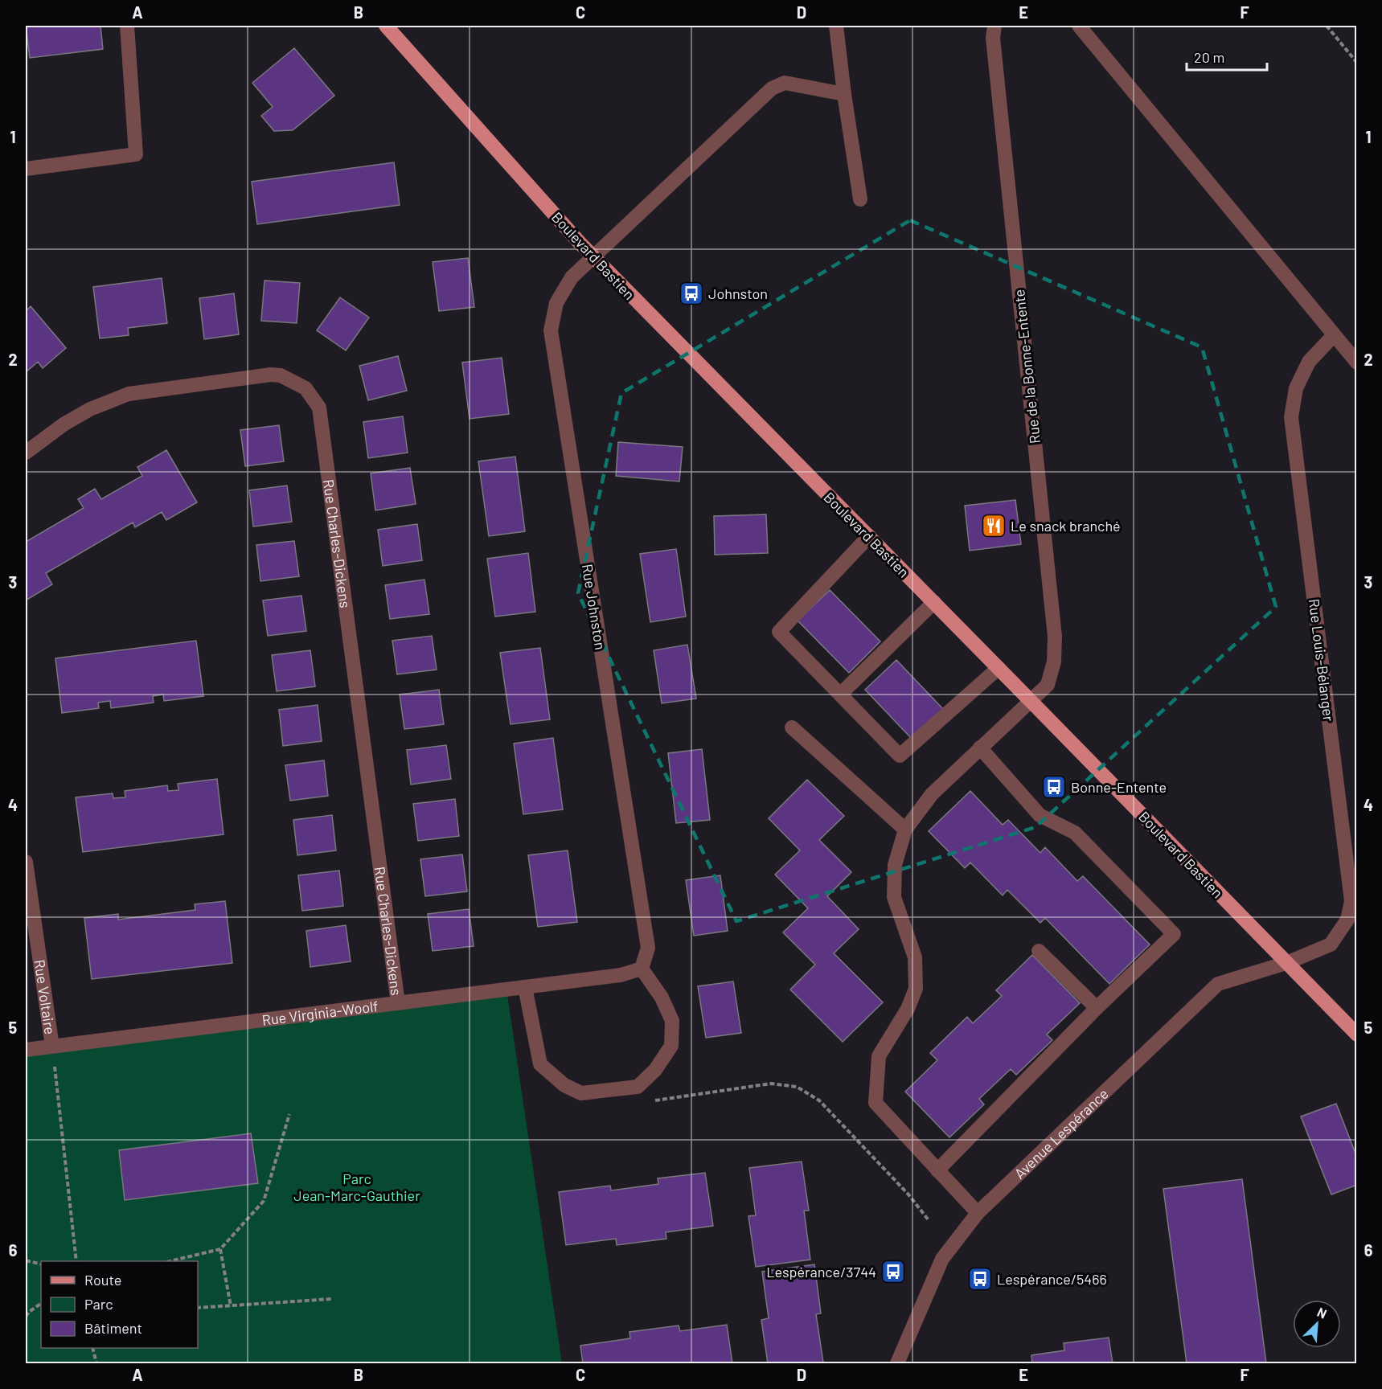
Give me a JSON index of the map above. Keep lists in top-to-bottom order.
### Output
{
  "streets": {
    "main road": ["Boulevard Bastien"],
    "street": [
      "Rue de la Bonne-Entente",
      "Rue Charles-Dickens",
      "Rue Johnston",
      "Rue Louis-Bélanger",
      "Rue Voltaire",
      "Rue Virginia-Woolf",
      "Avenue Lespérance"
    ]
  },
  "crossings": [
    ["Boulevard Bastien", "Rue de la Bonne-Entente"],
    ["Boulevard Bastien", "Rue Johnston"],
    ["Boulevard Bastien", "Rue Louis-Bélanger"],
    ["Boulevard Bastien", "Avenue Lespérance"],
    ["Rue Charles-Dickens", "Rue Virginia-Woolf"],
    ["Rue Johnston", "Rue Virginia-Woolf"],
    ["Rue Louis-Bélanger", "Avenue Lespérance"],
    ["Rue Voltaire", "Rue Virginia-Woolf"]
  ],
  "parks": ["Parc Jean-Marc-Gauthier"],
  "places": {
    "bus stop": [
      "Johnston",
      "Bonne-Entente",
      "Lespérance/3744",
      "Lespérance/5466"
    ],
    "restaurant": ["Le snack branché"]
  },
  "legend": ["Route", "Parc", "Bâtiment"],
  "scale_bar": "20 m",
  "north": "top right",
  "grid": {
    "columns": [
      "A",
      "B",
      "C",
      "D",
      "E",
      "F"
    ],
    "rows": [
      "1",
      "2",
      "3",
      "4",
      "5",
      "6"
    ]
  }
}
